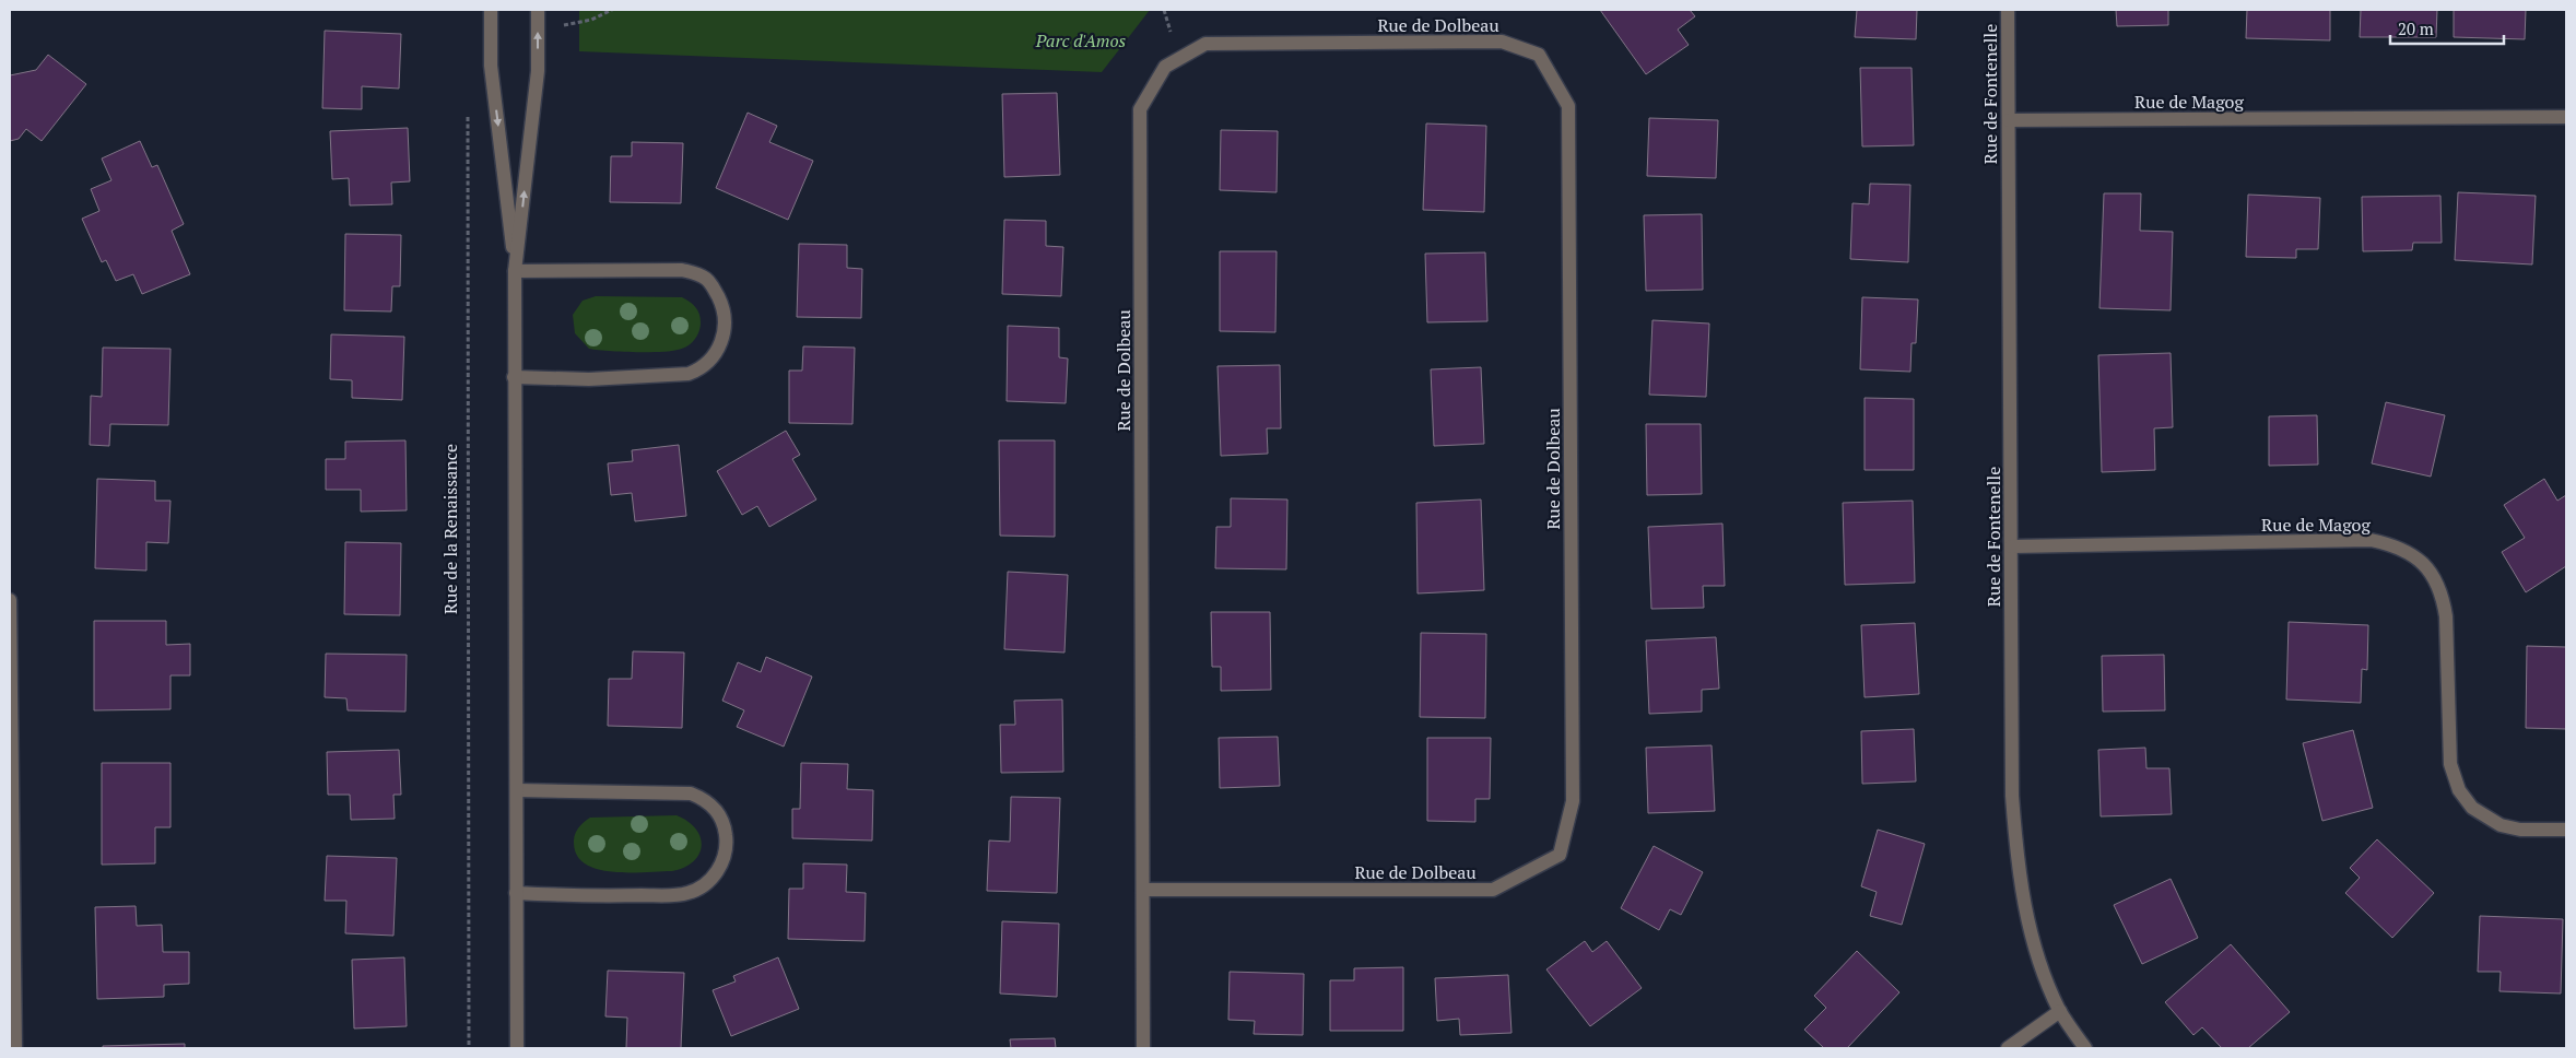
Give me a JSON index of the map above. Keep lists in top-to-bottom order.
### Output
{
  "streets": {
    "street": ["Rue de Dolbeau", "Rue de Fontenelle", "Rue de Magog"],
    "path": ["Rue de la Renaissance"]
  },
  "crossings": [
    ["Rue de Fontenelle", "Rue de Magog"]
  ],
  "parks": ["Parc d'Amos"],
  "scale_bar": "20 m"
}
